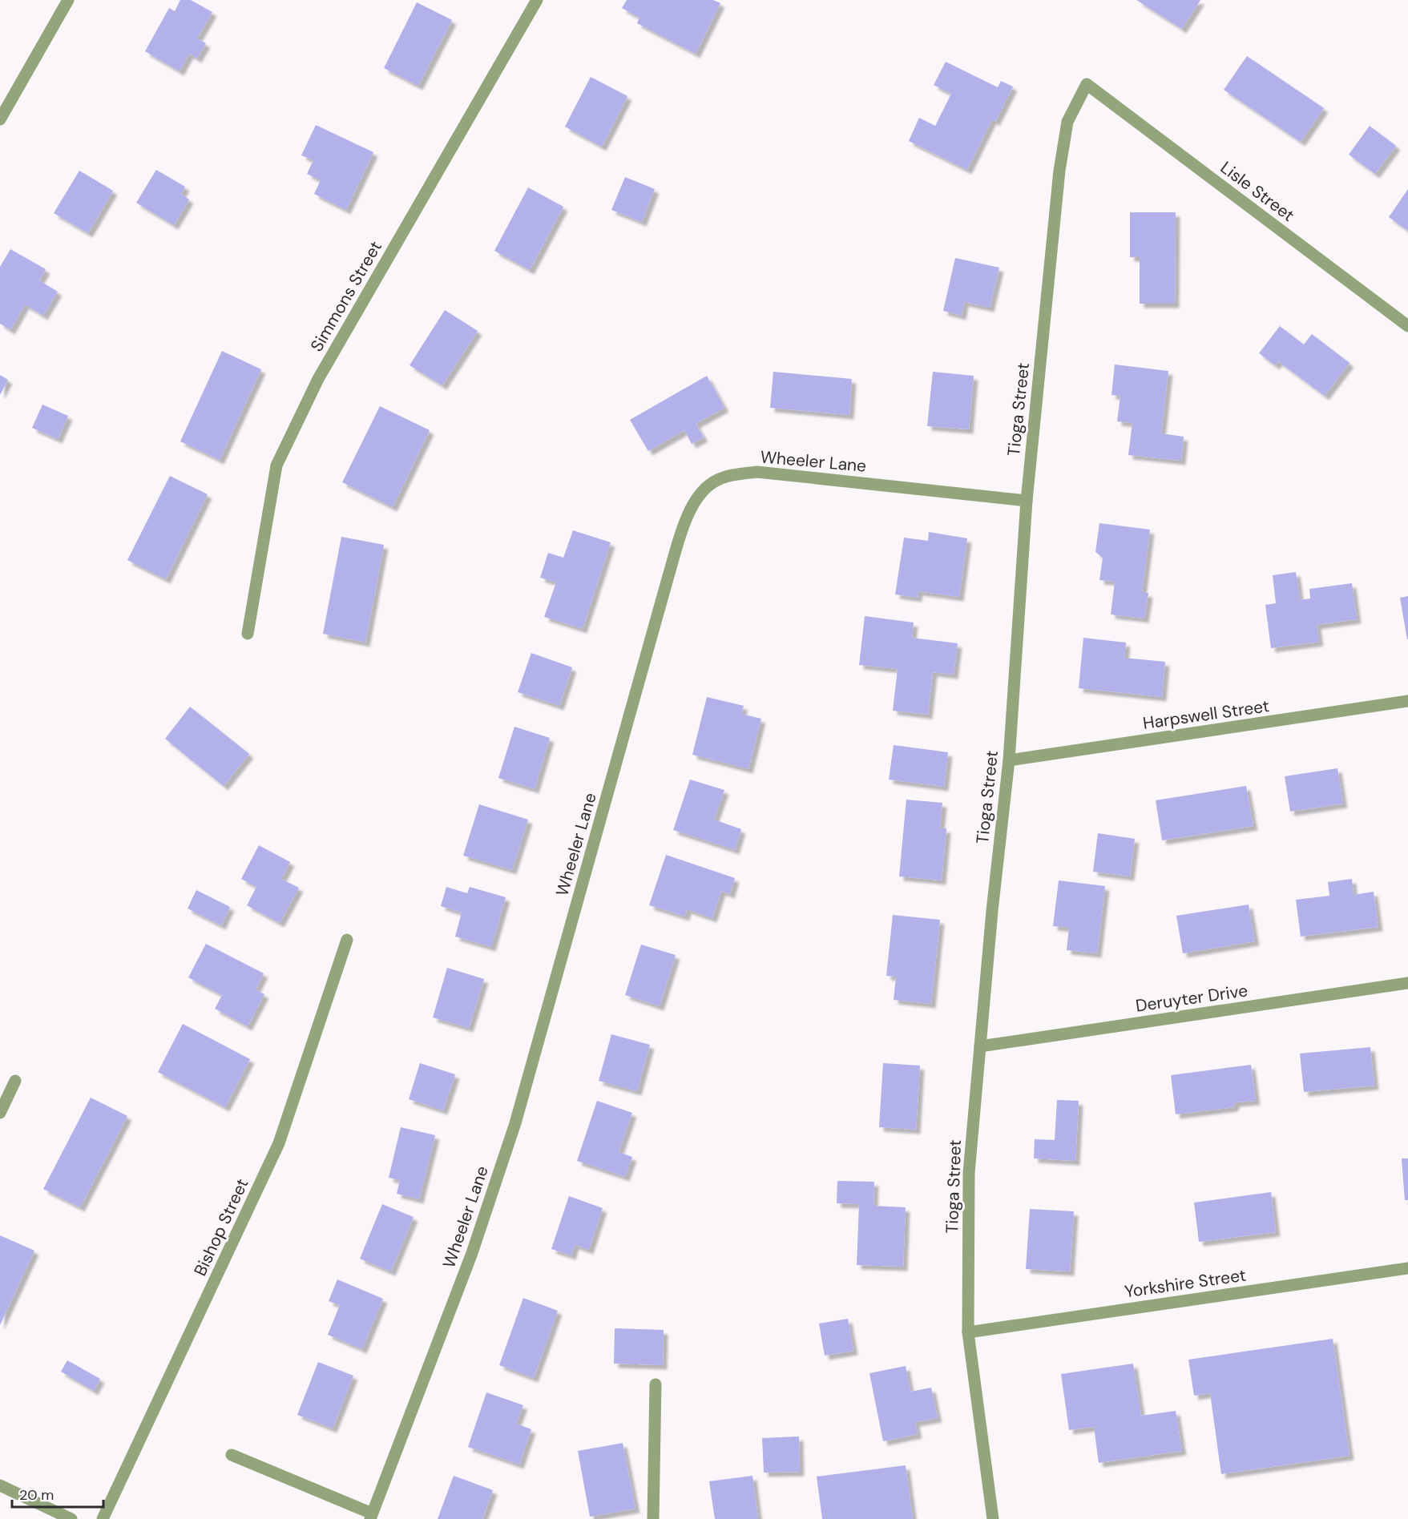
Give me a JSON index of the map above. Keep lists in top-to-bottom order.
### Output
{
  "streets": {
    "street": [
      "Lisle Street",
      "Simmons Street",
      "Tioga Street",
      "Wheeler Lane",
      "Harpswell Street",
      "Deruyter Drive",
      "Bishop Street",
      "Yorkshire Street"
    ]
  },
  "crossings": [
    ["Lisle Street", "Tioga Street"],
    ["Tioga Street", "Wheeler Lane"],
    ["Tioga Street", "Harpswell Street"],
    ["Tioga Street", "Deruyter Drive"],
    ["Tioga Street", "Yorkshire Street"]
  ],
  "scale_bar": "20 m"
}
